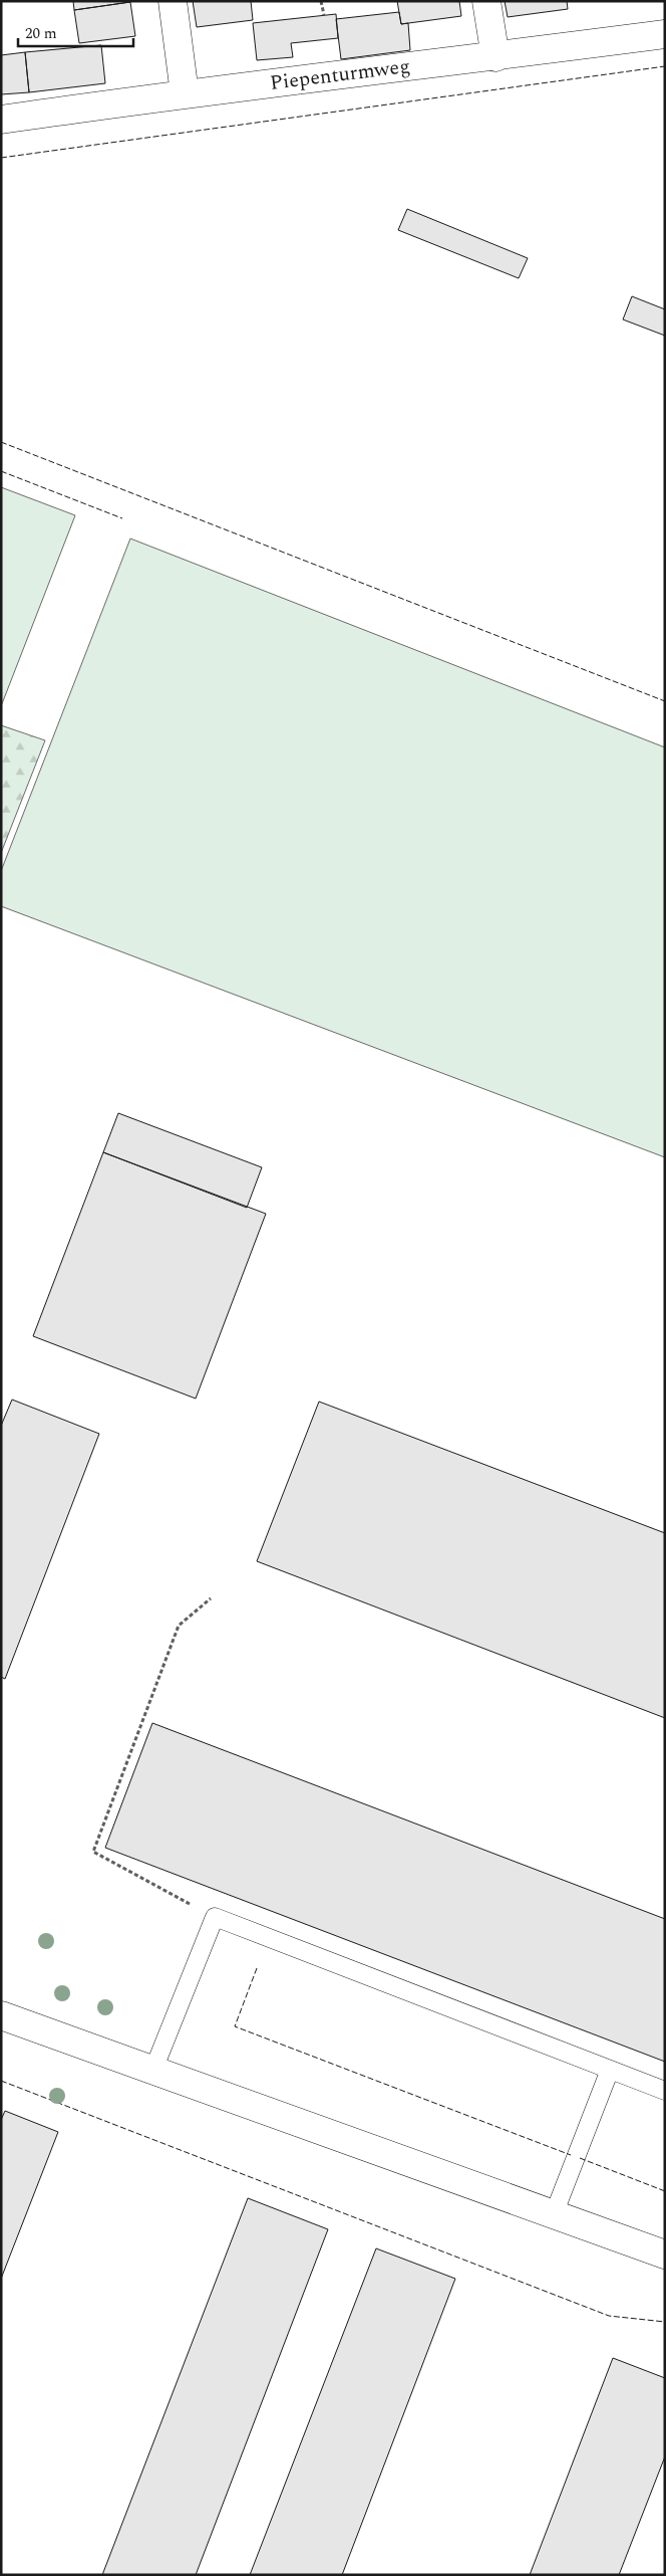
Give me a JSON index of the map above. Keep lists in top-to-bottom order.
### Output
{
  "streets": {
    "street": ["Piepenturmweg"]
  },
  "scale_bar": "20 m"
}
